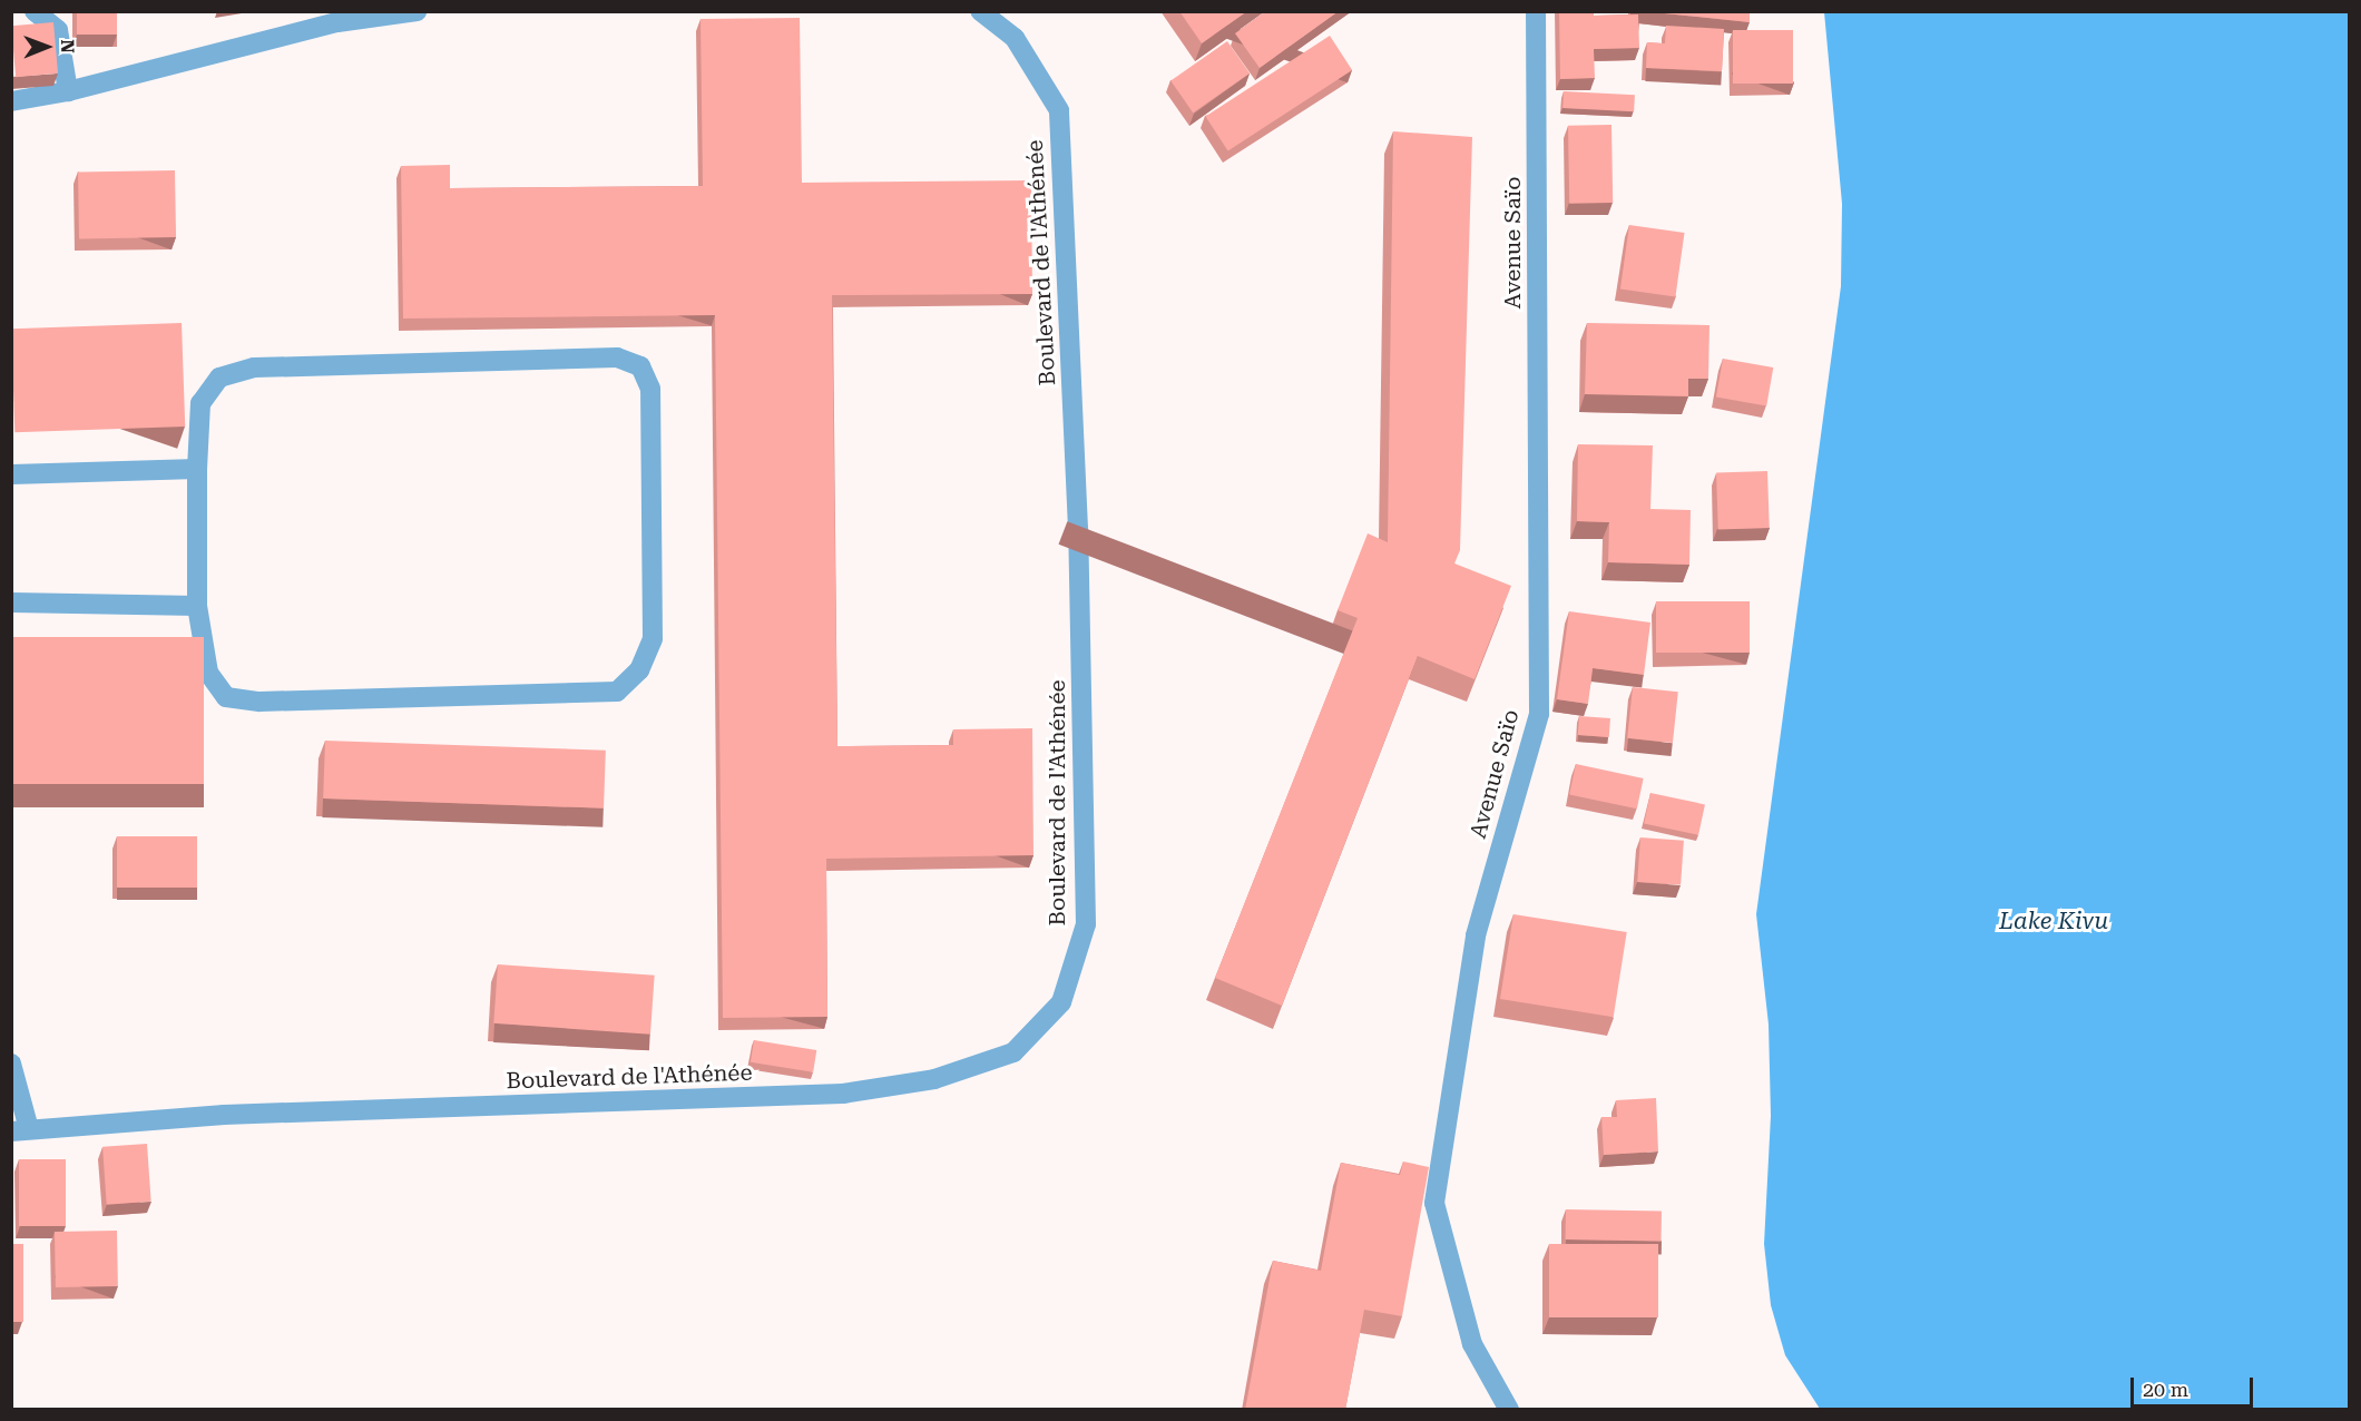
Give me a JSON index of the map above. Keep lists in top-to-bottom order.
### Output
{
  "streets": {
    "street": ["Avenue Saïo", "Boulevard de l'Athénée"]
  },
  "water": ["Lake Kivu"],
  "scale_bar": "20 m",
  "north": "right"
}
